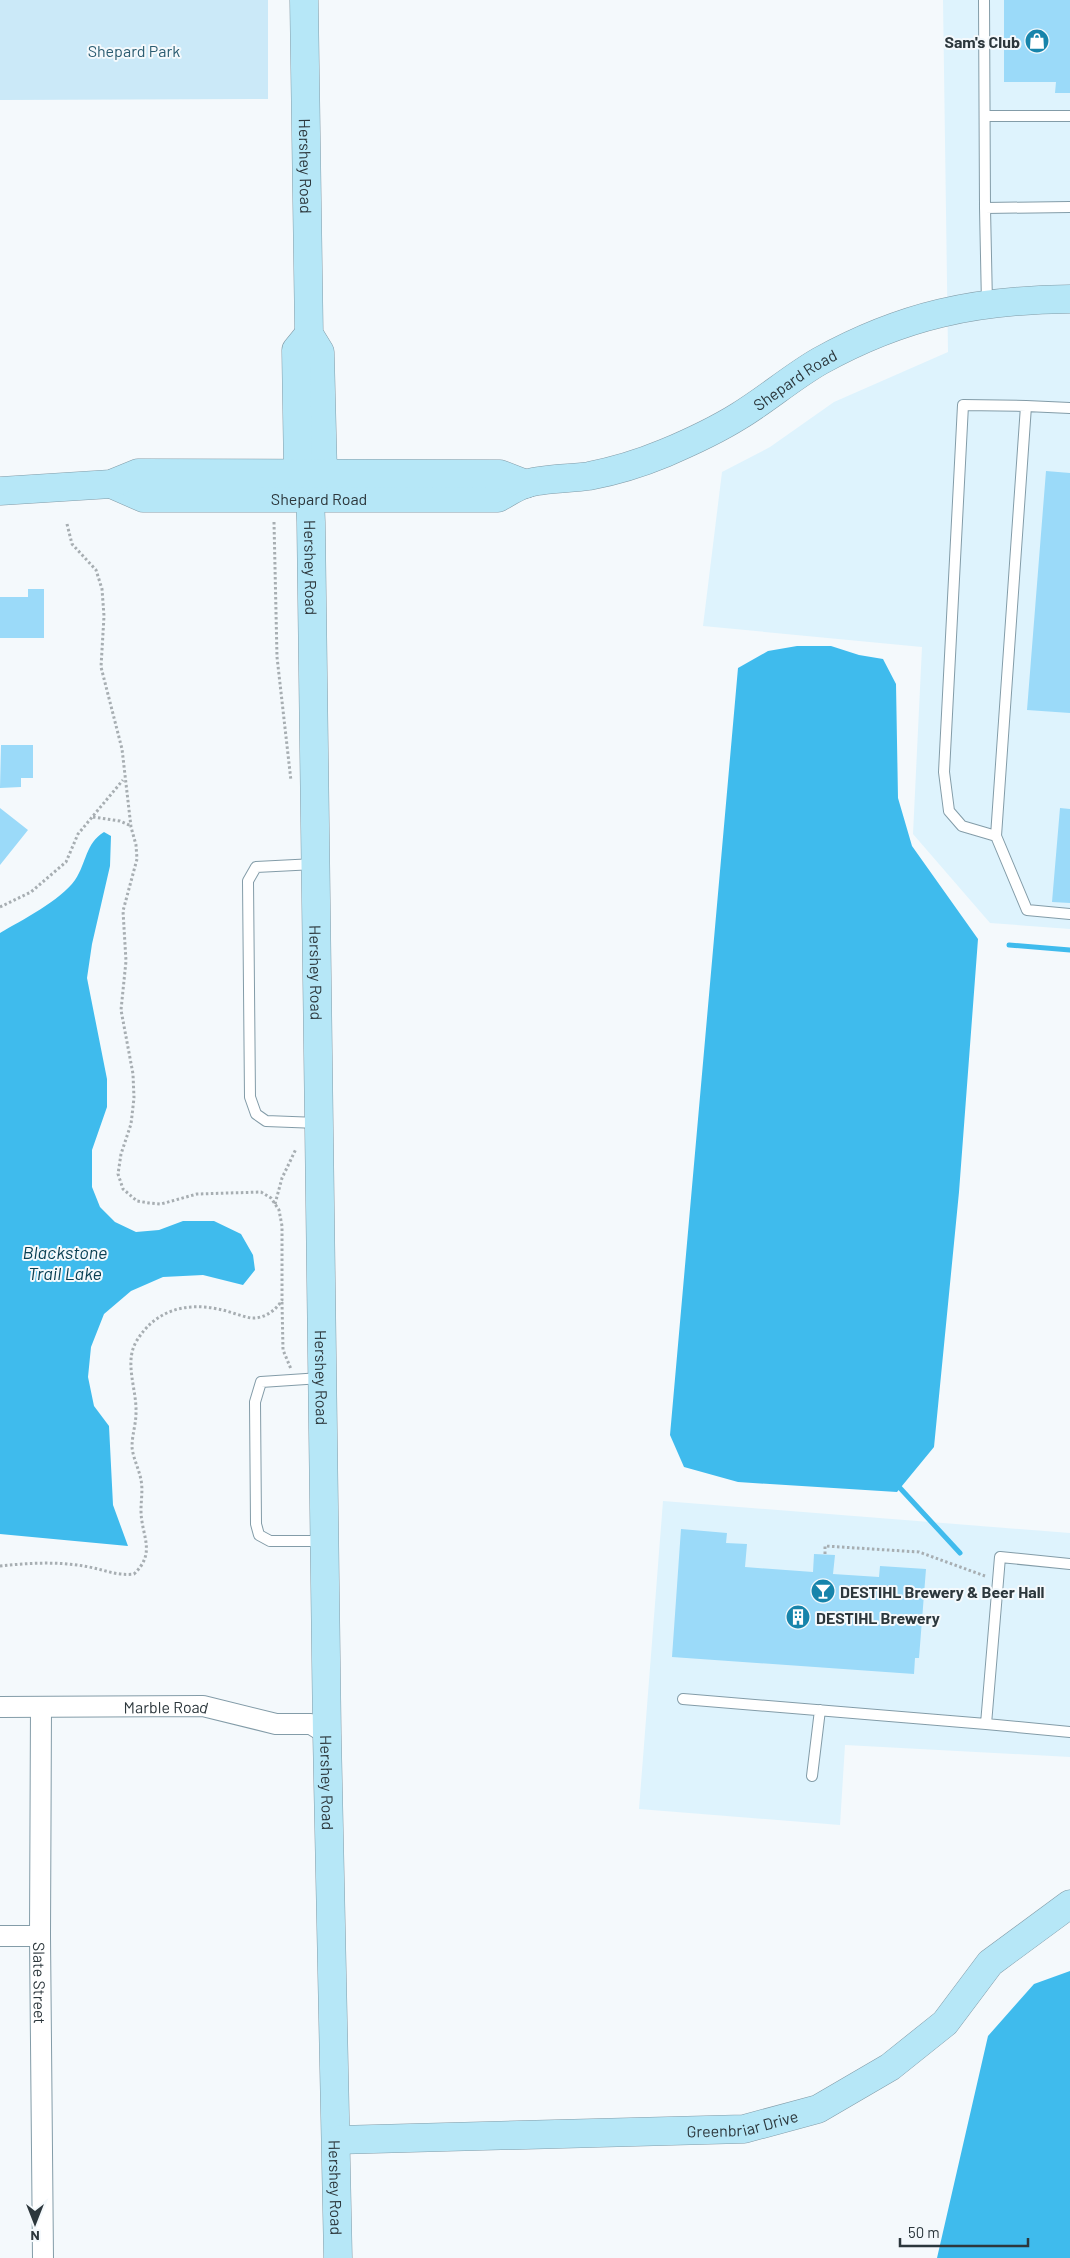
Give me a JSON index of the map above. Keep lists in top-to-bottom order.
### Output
{
  "streets": {
    "street": [
      "Hershey Road",
      "Shepard Road",
      "Marble Road",
      "Slate Street",
      "Greenbriar Drive"
    ]
  },
  "crossings": [
    ["Hershey Road", "Shepard Road"],
    ["Hershey Road", "Marble Road"],
    ["Hershey Road", "Greenbriar Drive"],
    ["Marble Road", "Slate Street"]
  ],
  "water": ["Blackstone Trail Lake"],
  "parks": ["Shepard Park"],
  "places": {
    "shop": ["Sam's Club"],
    "bar": ["DESTIHL Brewery & Beer Hall"],
    "building": ["DESTIHL Brewery"]
  },
  "scale_bar": "50 m",
  "north": "bottom"
}
